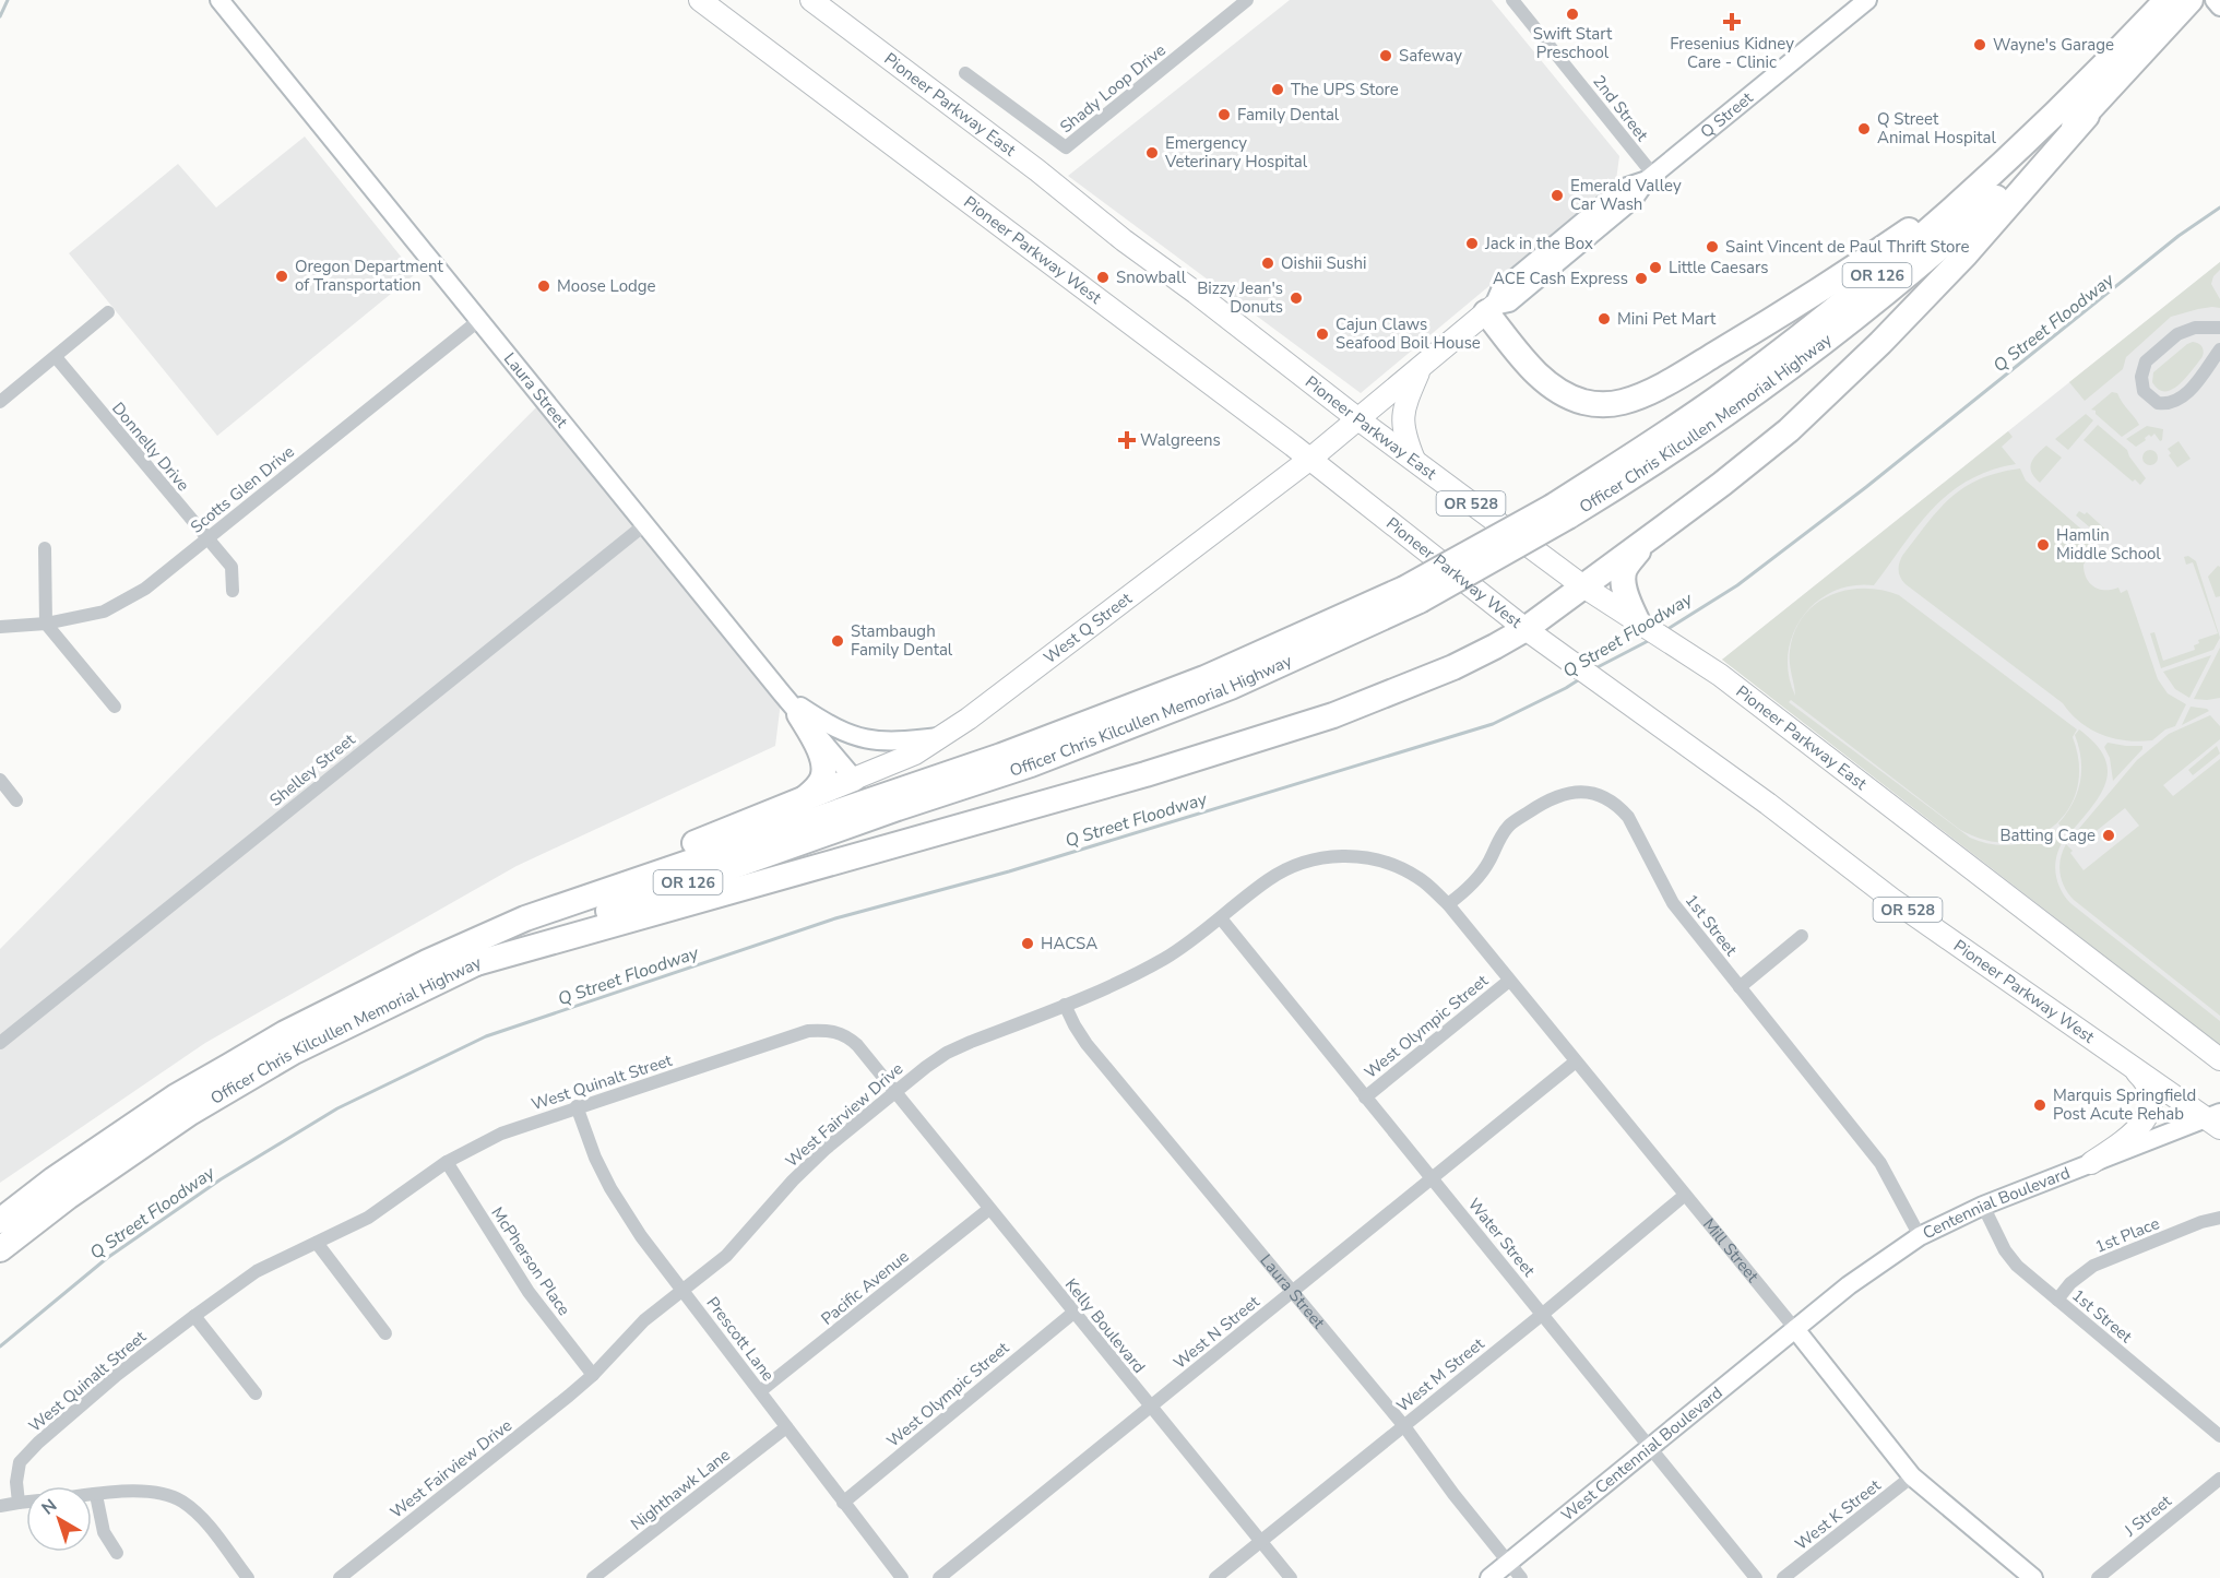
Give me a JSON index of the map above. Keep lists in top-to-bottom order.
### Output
{
  "streets": {
    "highway": ["OR 126", "Officer Chris Kilcullen Memorial Highway"],
    "main road": [
      "Pioneer Parkway East",
      "Q Street",
      "Pioneer Parkway West",
      "OR 528",
      "West Q Street"
    ],
    "street": [
      "Shady Loop Drive",
      "2nd Street",
      "Laura Street",
      "Donnelly Drive",
      "Scotts Glen Drive",
      "Shelley Street",
      "1st Street",
      "West Olympic Street",
      "West Quinalt Street",
      "West Fairview Drive",
      "Centennial Boulevard",
      "1st Place",
      "Water Street",
      "Mill Street",
      "McPherson Place",
      "Pacific Avenue",
      "Kelly Boulevard",
      "West N Street",
      "Prescott Lane",
      "West M Street",
      "West Centennial Boulevard",
      "Nighthawk Lane",
      "West K Street",
      "J Street"
    ]
  },
  "crossings": [
    ["Pioneer Parkway East", "Q Street"],
    ["2nd Street", "Q Street"],
    ["Q Street", "Pioneer Parkway West"],
    ["Q Street", "West Q Street"],
    ["Pioneer Parkway West", "West Q Street"],
    ["Pioneer Parkway West", "Centennial Boulevard"],
    ["Laura Street", "Scotts Glen Drive"],
    ["Laura Street", "West Q Street"],
    ["Laura Street", "Shelley Street"],
    ["Laura Street", "West Fairview Drive"],
    ["Laura Street", "West N Street"],
    ["Laura Street", "West M Street"],
    ["Laura Street", "West Centennial Boulevard"],
    ["Donnelly Drive", "Scotts Glen Drive"],
    ["1st Street", "West Fairview Drive"],
    ["1st Street", "Centennial Boulevard"],
    ["1st Street", "1st Place"],
    ["1st Street", "Mill Street"],
    ["West Olympic Street", "Water Street"],
    ["West Olympic Street", "Mill Street"],
    ["West Olympic Street", "Kelly Boulevard"],
    ["West Olympic Street", "Prescott Lane"],
    ["West Quinalt Street", "West Fairview Drive"],
    ["West Quinalt Street", "McPherson Place"],
    ["West Quinalt Street", "Kelly Boulevard"],
    ["West Quinalt Street", "Prescott Lane"],
    ["West Fairview Drive", "Water Street"],
    ["West Fairview Drive", "Mill Street"],
    ["West Fairview Drive", "McPherson Place"],
    ["West Fairview Drive", "Kelly Boulevard"],
    ["West Fairview Drive", "Prescott Lane"],
    ["Centennial Boulevard", "Mill Street"],
    ["Centennial Boulevard", "West Centennial Boulevard"],
    ["Water Street", "West N Street"],
    ["Water Street", "West M Street"],
    ["Water Street", "West Centennial Boulevard"],
    ["Mill Street", "West N Street"],
    ["Mill Street", "West M Street"],
    ["Mill Street", "West Centennial Boulevard"],
    ["Mill Street", "West K Street"],
    ["Pacific Avenue", "Kelly Boulevard"],
    ["Pacific Avenue", "Prescott Lane"],
    ["Kelly Boulevard", "West N Street"],
    ["Kelly Boulevard", "West M Street"],
    ["Prescott Lane", "Nighthawk Lane"]
  ],
  "water": ["Q Street Floodway"],
  "places": {
    "other": [
      "Swift Start Preschool",
      "Wayne's Garage",
      "Safeway",
      "The UPS Store",
      "Family Dental",
      "Q Street Animal Hospital",
      "Emergency Veterinary Hospital",
      "Emerald Valley Car Wash",
      "Jack in the Box",
      "Saint Vincent de Paul Thrift Store",
      "Oishii Sushi",
      "Little Caesars",
      "Oregon Department of Transportation",
      "Snowball",
      "ACE Cash Express",
      "Moose Lodge",
      "Bizzy Jean's Donuts",
      "Mini Pet Mart",
      "Cajun Claws Seafood Boil House",
      "Hamlin Middle School",
      "Stambaugh Family Dental",
      "Batting Cage",
      "HACSA",
      "Marquis Springfield Post Acute Rehab"
    ],
    "health": ["Fresenius Kidney Care - Clinic", "Walgreens"]
  },
  "north": "top left"
}
